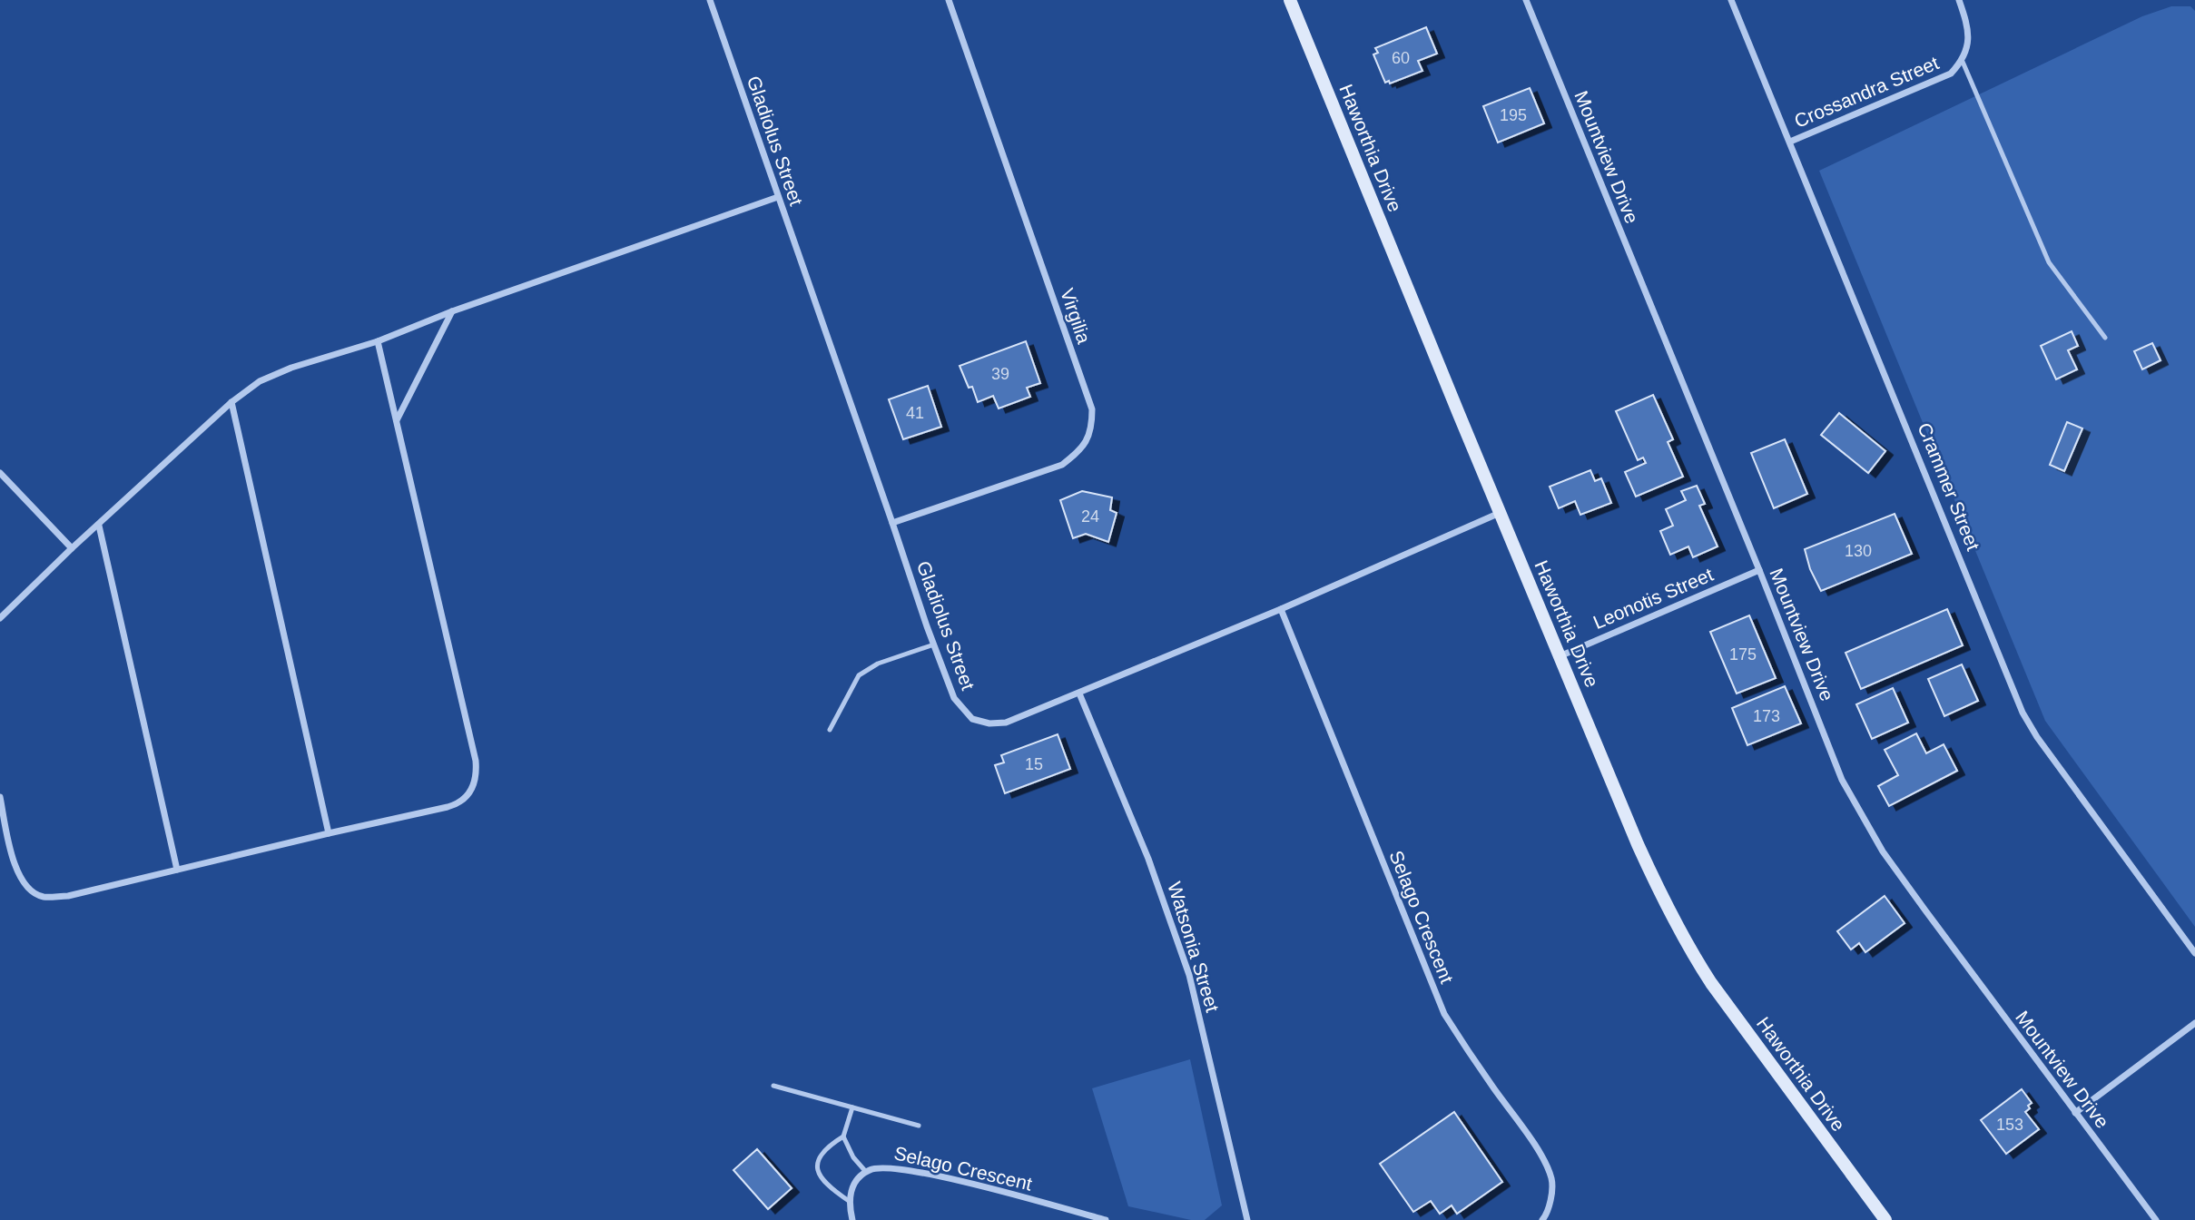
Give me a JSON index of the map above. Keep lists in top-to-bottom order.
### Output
{
  "streets": {
    "street": [
      "Crossandra Street",
      "Gladiolus Street",
      "Haworthia Drive",
      "Mountview Drive",
      "Virgilia",
      "Crammer Street",
      "Leonotis Street",
      "Selago Crescent",
      "Watsonia Street"
    ]
  },
  "crossings": [
    ["Crossandra Street", "Crammer Street"],
    ["Gladiolus Street", "Haworthia Drive"],
    ["Gladiolus Street", "Virgilia"],
    ["Gladiolus Street", "Selago Crescent"],
    ["Gladiolus Street", "Watsonia Street"],
    ["Haworthia Drive", "Leonotis Street"],
    ["Mountview Drive", "Leonotis Street"]
  ],
  "house_numbers": [
    "60",
    "195",
    "39",
    "41",
    "24",
    "130",
    "175",
    "173",
    "15",
    "153"
  ]
}
